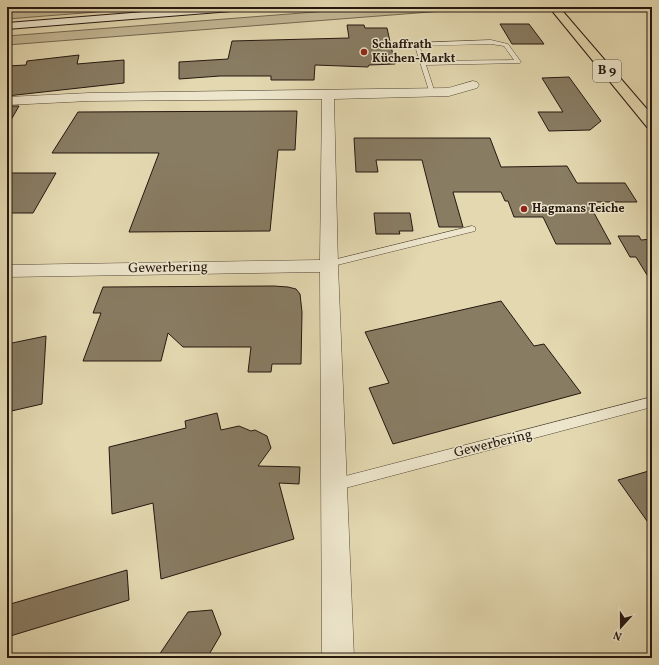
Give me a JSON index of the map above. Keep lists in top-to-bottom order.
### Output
{
  "streets": {
    "main road": ["B 9"],
    "street": ["Gewerbering"]
  },
  "places": ["Schaffrath Küchen-Markt", "Hagmans Teiche"],
  "north": "bottom"
}
